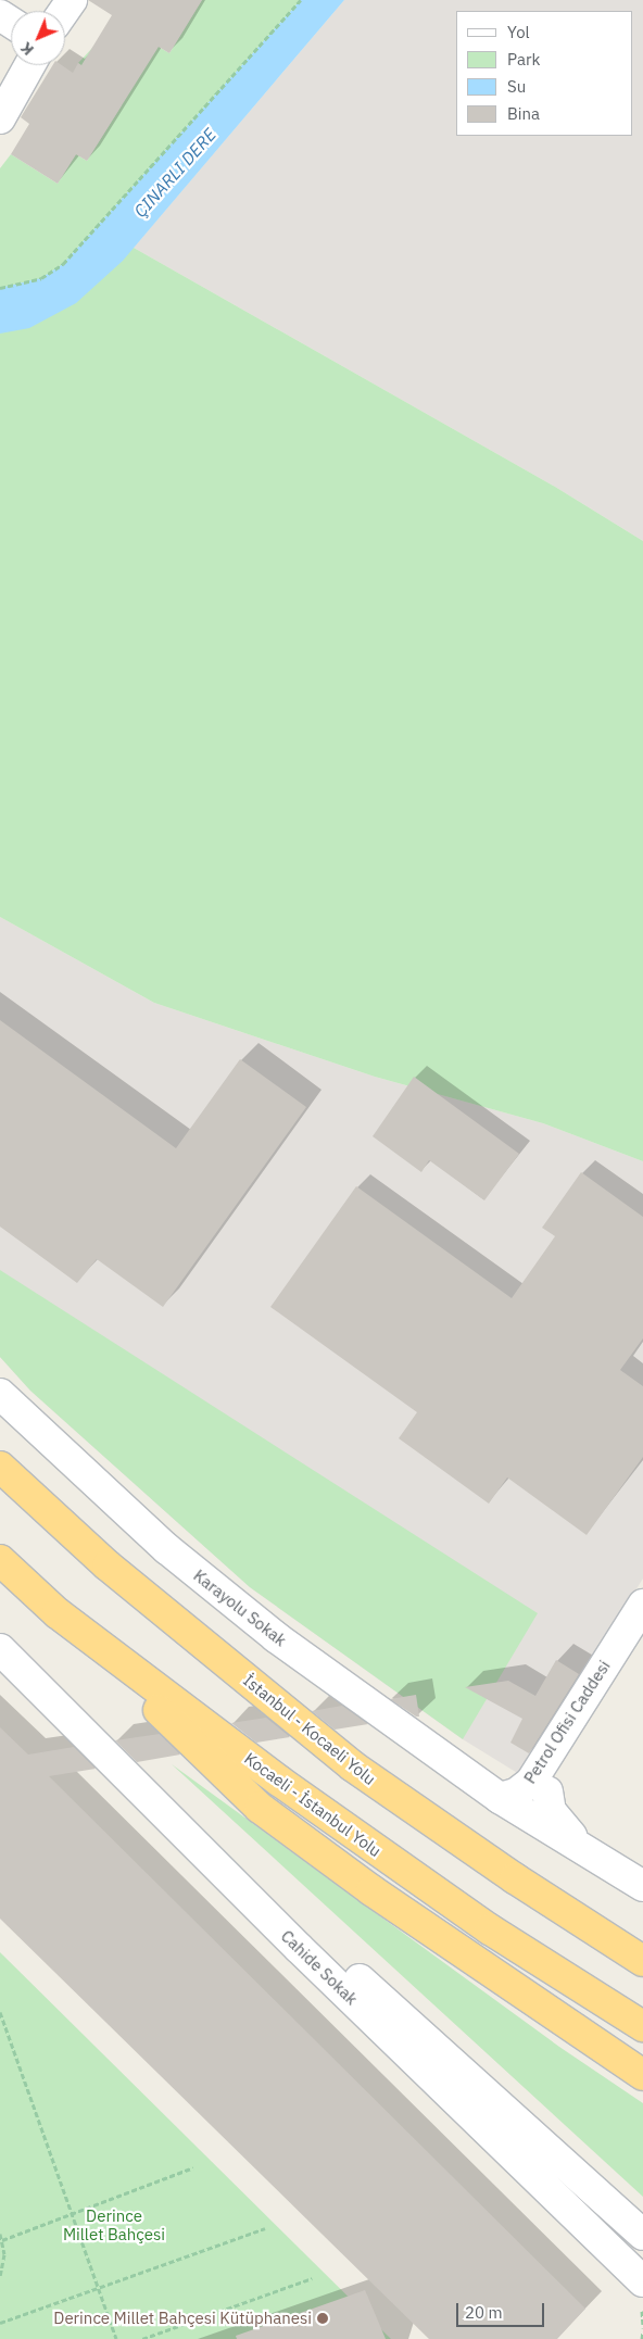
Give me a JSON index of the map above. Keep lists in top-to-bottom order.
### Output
{
  "streets": {
    "highway": ["İstanbul - Kocaeli Yolu", "Kocaeli - İstanbul Yolu"],
    "main road": ["Karayolu Sokak", "Petrol Ofisi Caddesi", "Cahide Sokak"]
  },
  "crossings": [
    ["Karayolu Sokak", "Petrol Ofisi Caddesi"]
  ],
  "water": ["ÇINARLI DERE"],
  "parks": ["Derince Millet Bahçesi"],
  "places": ["Derince Millet Bahçesi Kütüphanesi"],
  "legend": [
    "Yol",
    "Park",
    "Su",
    "Bina"
  ],
  "scale_bar": "20 m",
  "north": "bottom left"
}
